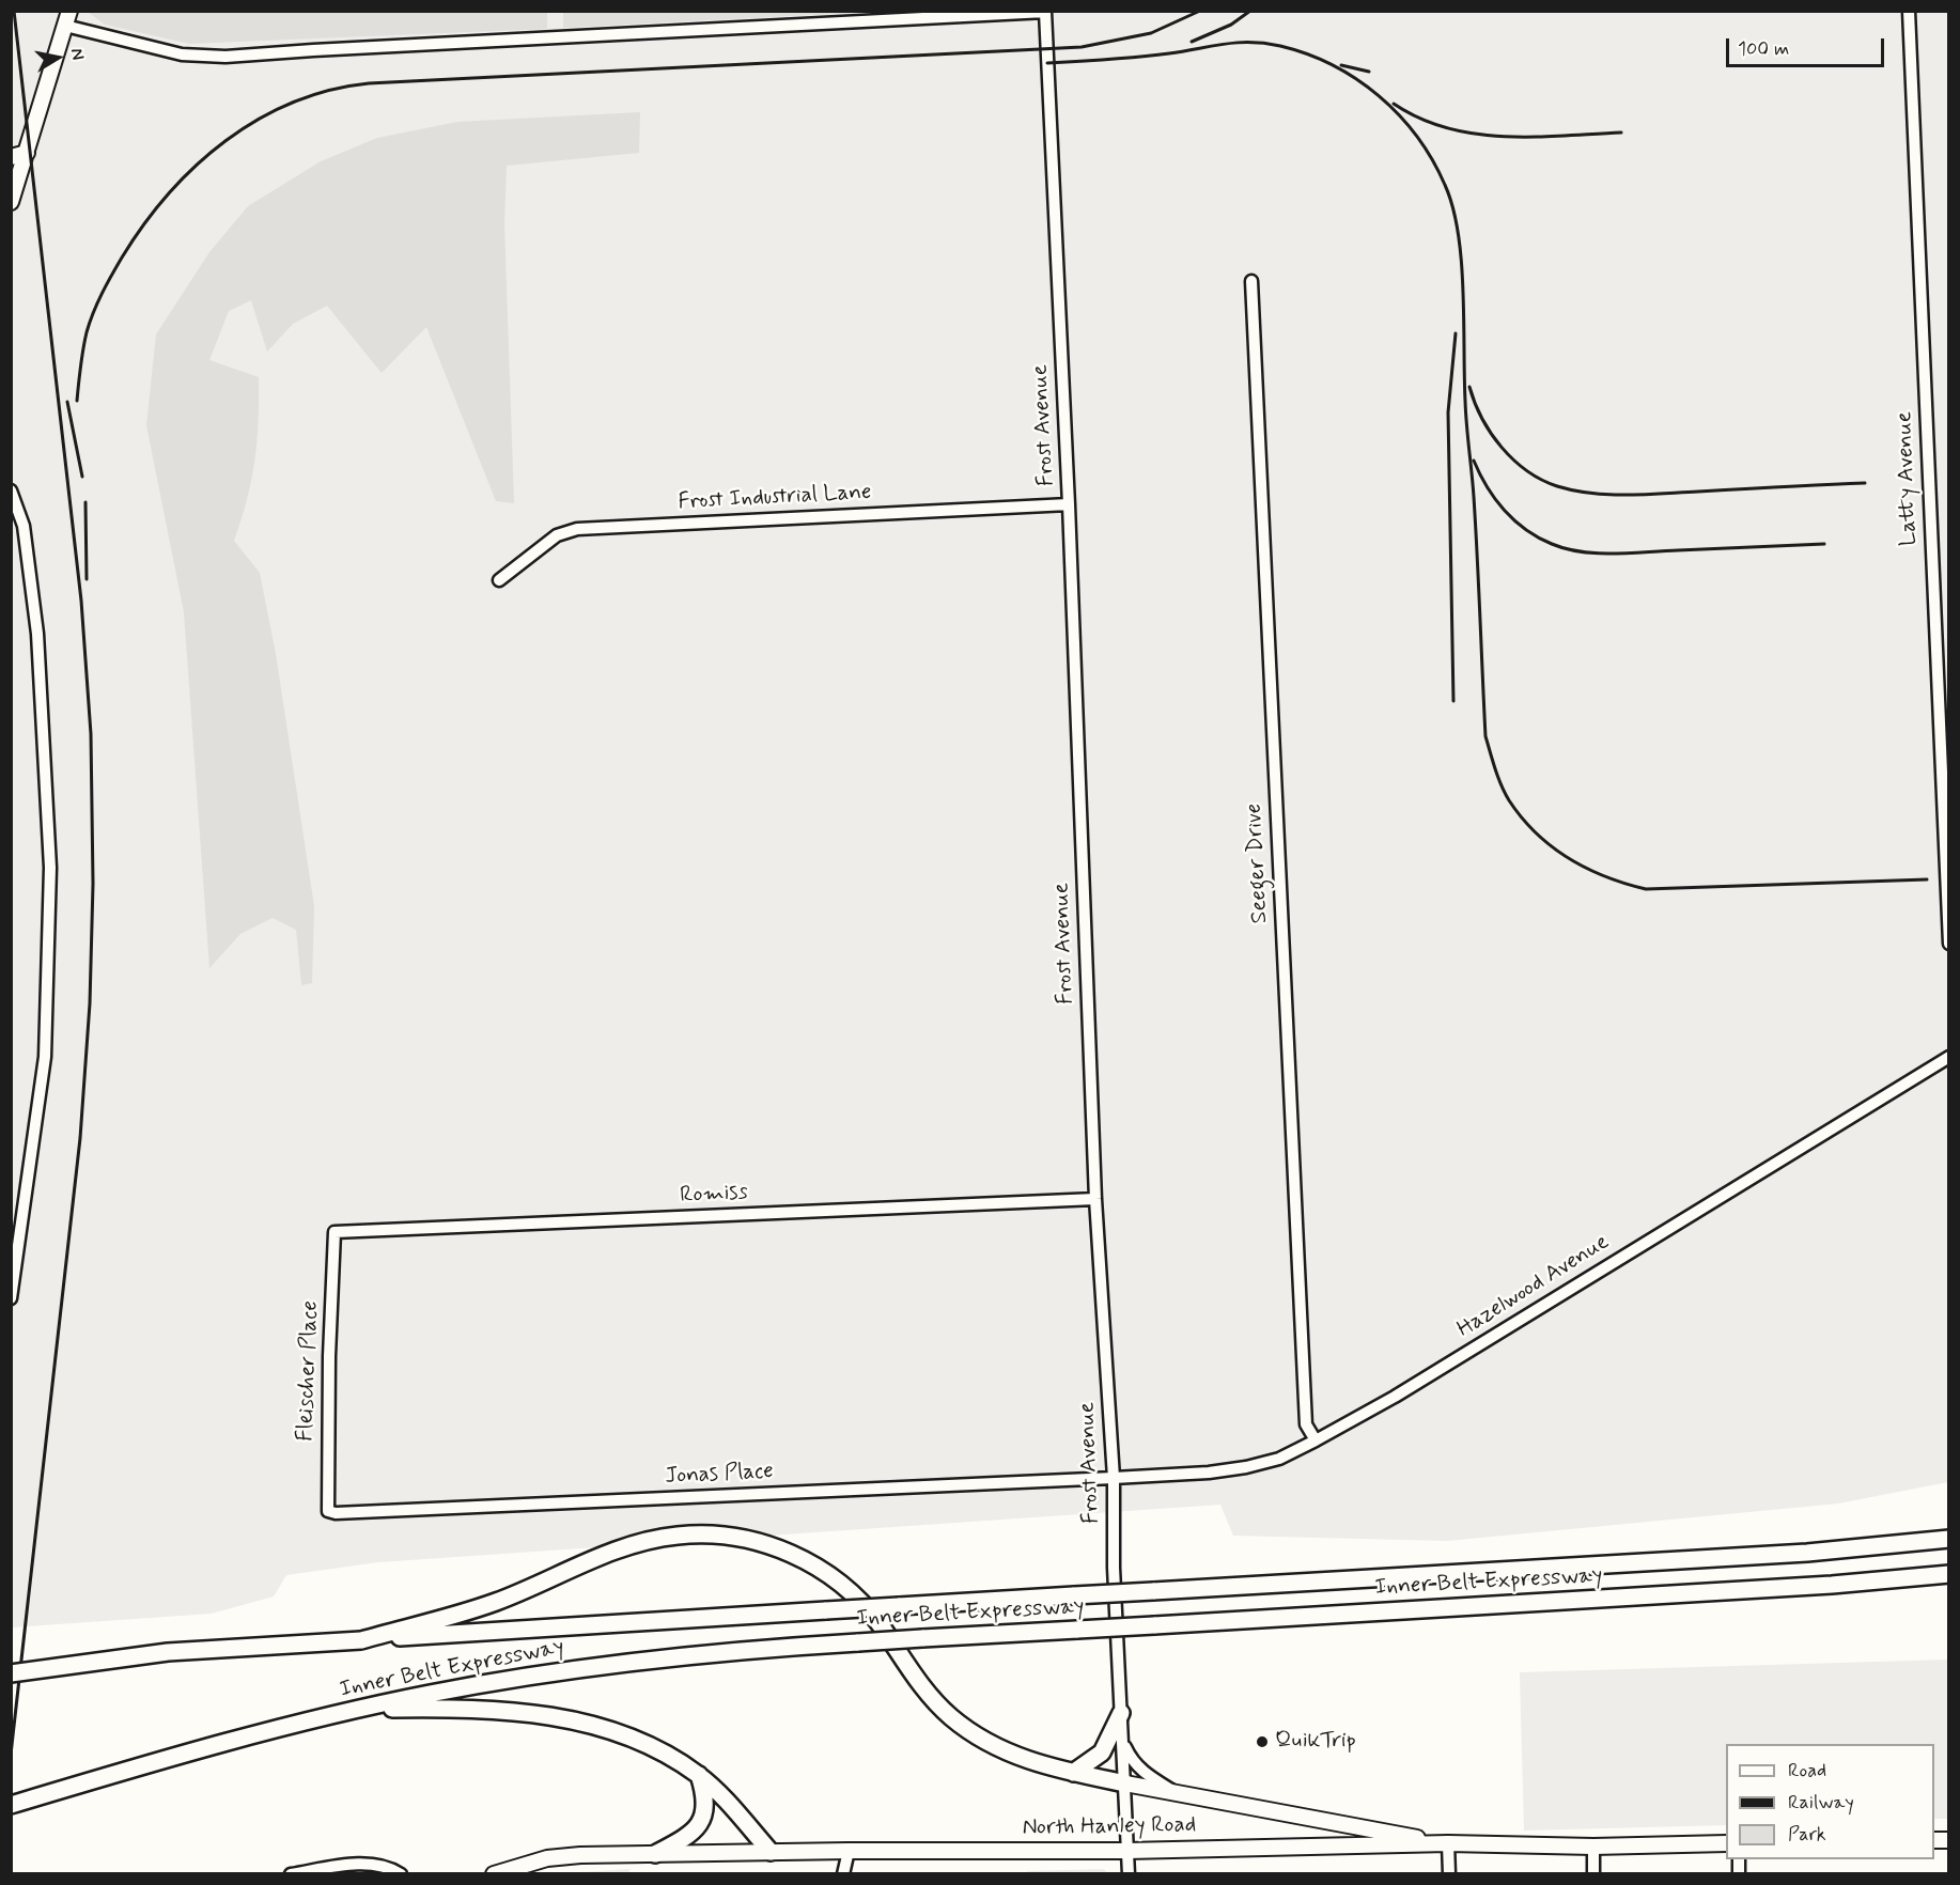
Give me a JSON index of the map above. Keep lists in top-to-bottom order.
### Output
{
  "streets": {
    "highway": ["Inner Belt Expressway"],
    "main road": ["North Hanley Road"],
    "street": [
      "Frost Avenue",
      "Latty Avenue",
      "Frost Industrial Lane",
      "Seeger Drive",
      "Romiss",
      "Hazelwood Avenue",
      "Fleischer Place",
      "Jonas Place"
    ]
  },
  "crossings": [
    ["Frost Avenue", "Frost Industrial Lane"],
    ["Frost Avenue", "Romiss"],
    ["Frost Avenue", "Hazelwood Avenue"],
    ["Frost Avenue", "Jonas Place"],
    ["Frost Avenue", "North Hanley Road"],
    ["Seeger Drive", "Hazelwood Avenue"],
    ["Romiss", "Fleischer Place"],
    ["Hazelwood Avenue", "Jonas Place"],
    ["Fleischer Place", "Jonas Place"]
  ],
  "places": ["QuikTrip"],
  "legend": ["Road", "Railway", "Park"],
  "scale_bar": "100 m",
  "north": "right"
}
